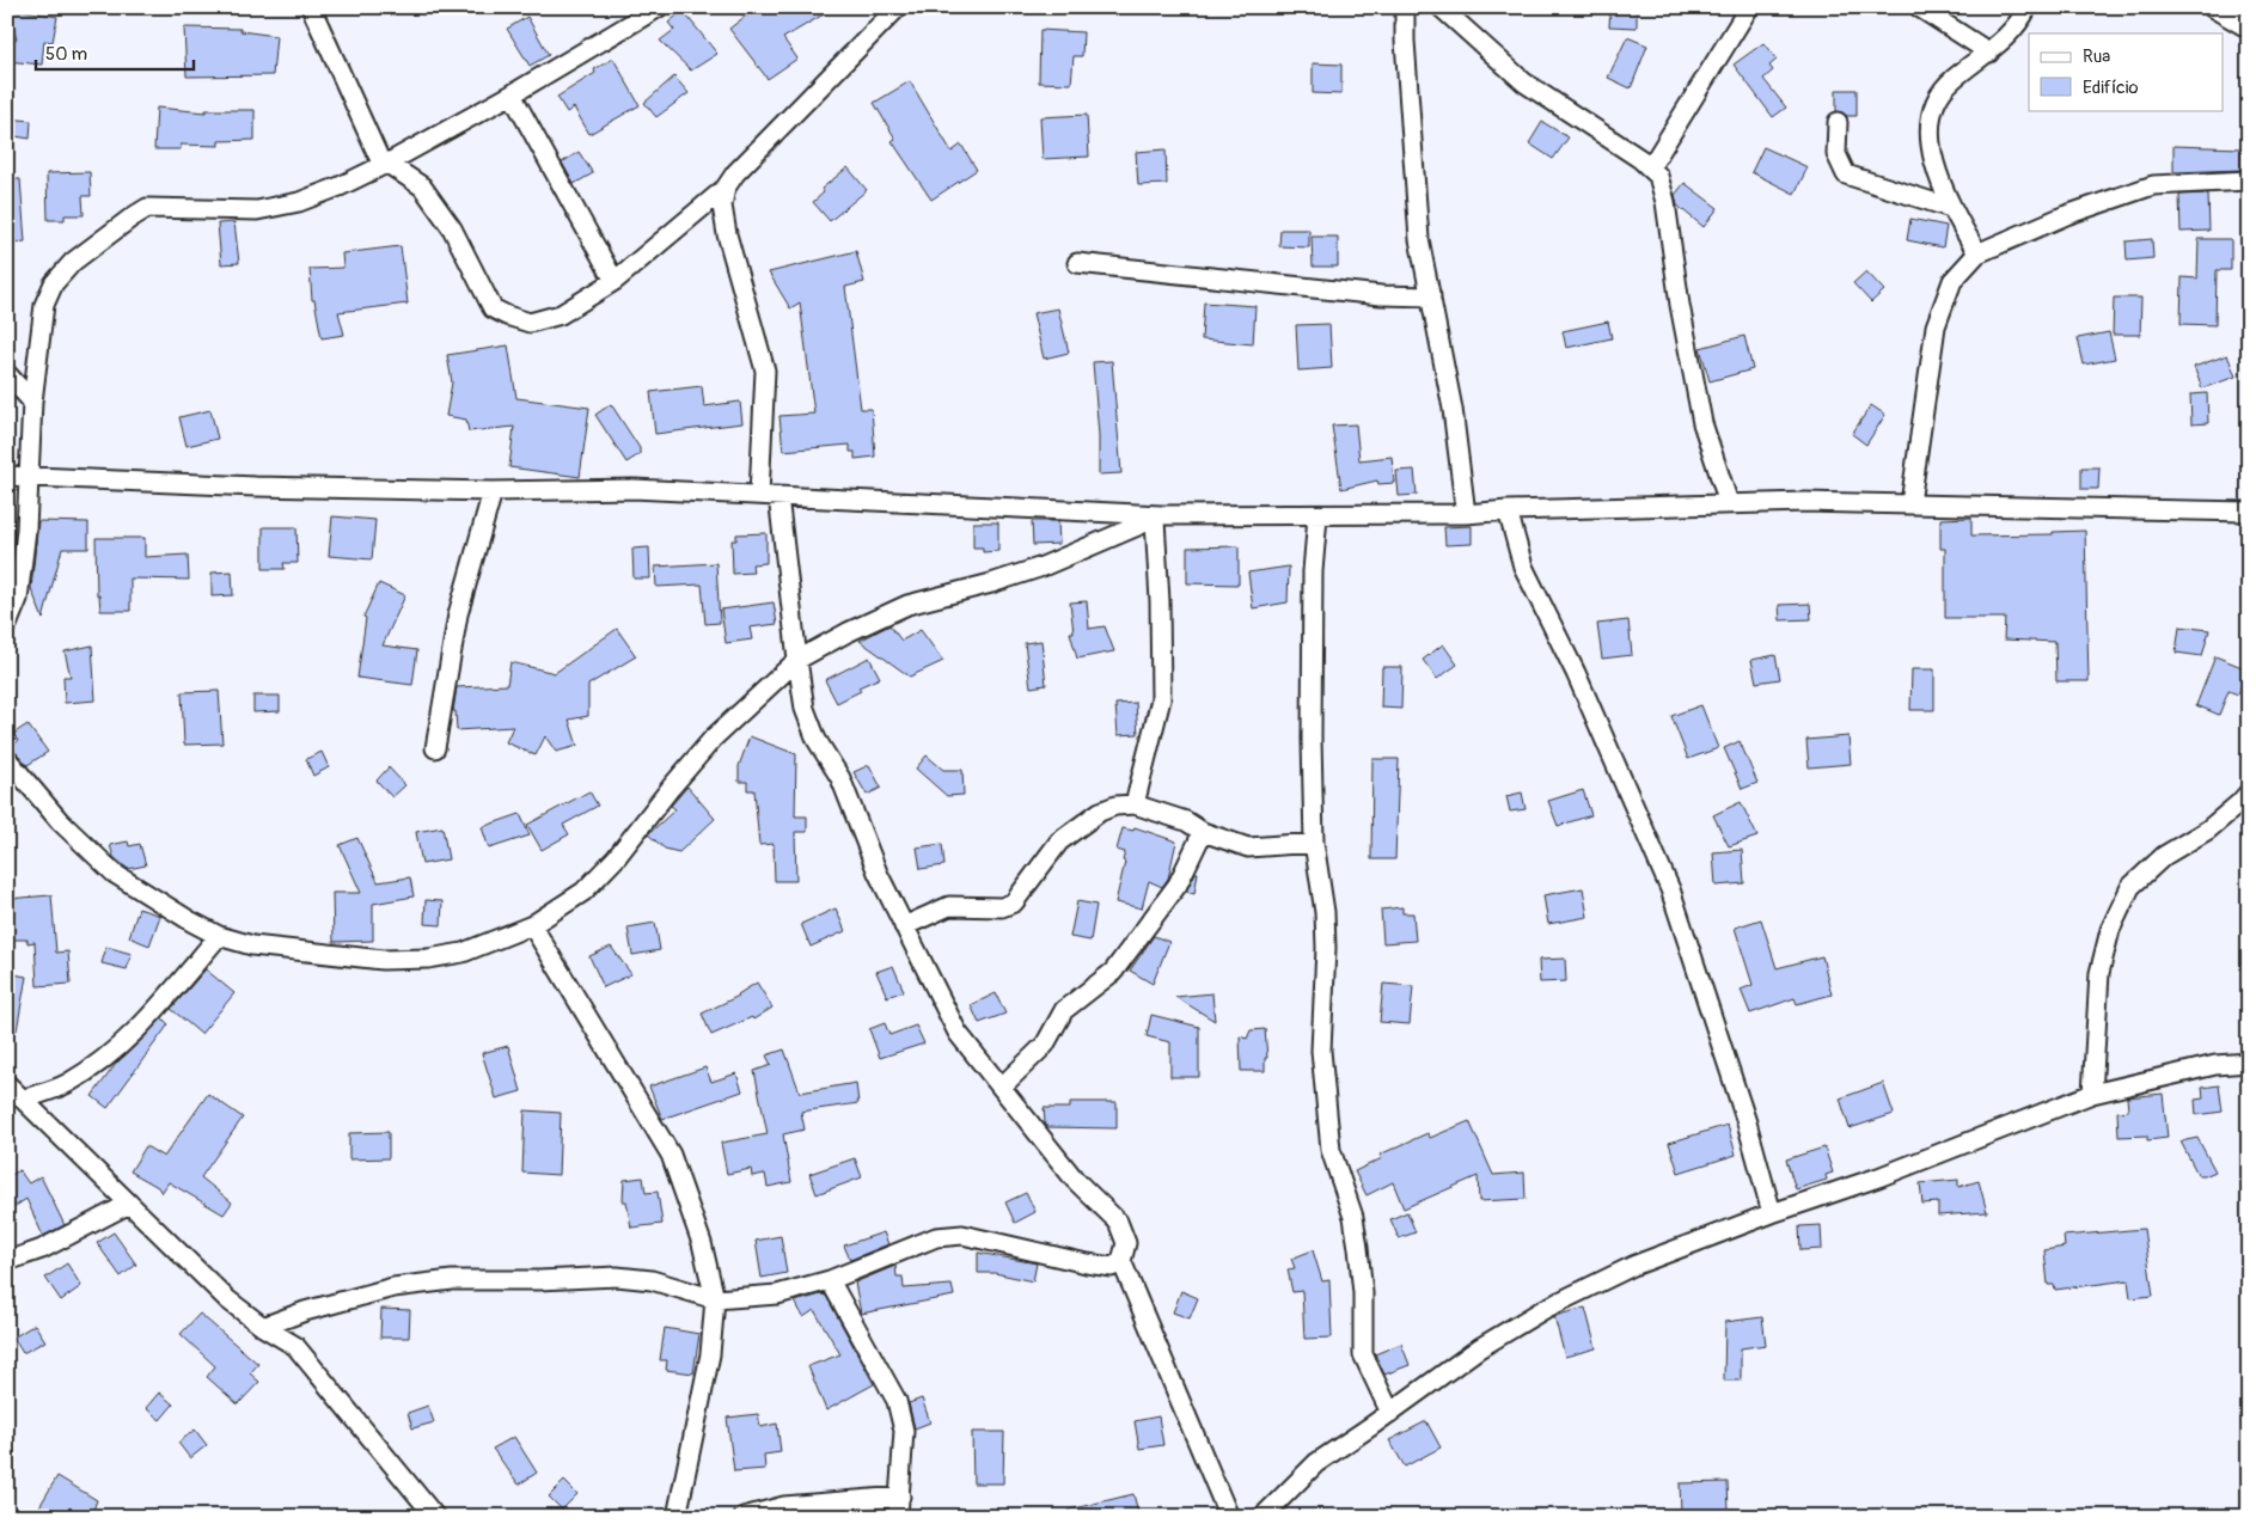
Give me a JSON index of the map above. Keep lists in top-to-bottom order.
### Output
{
  "legend": ["Rua", "Edifício"],
  "scale_bar": "50 m"
}
